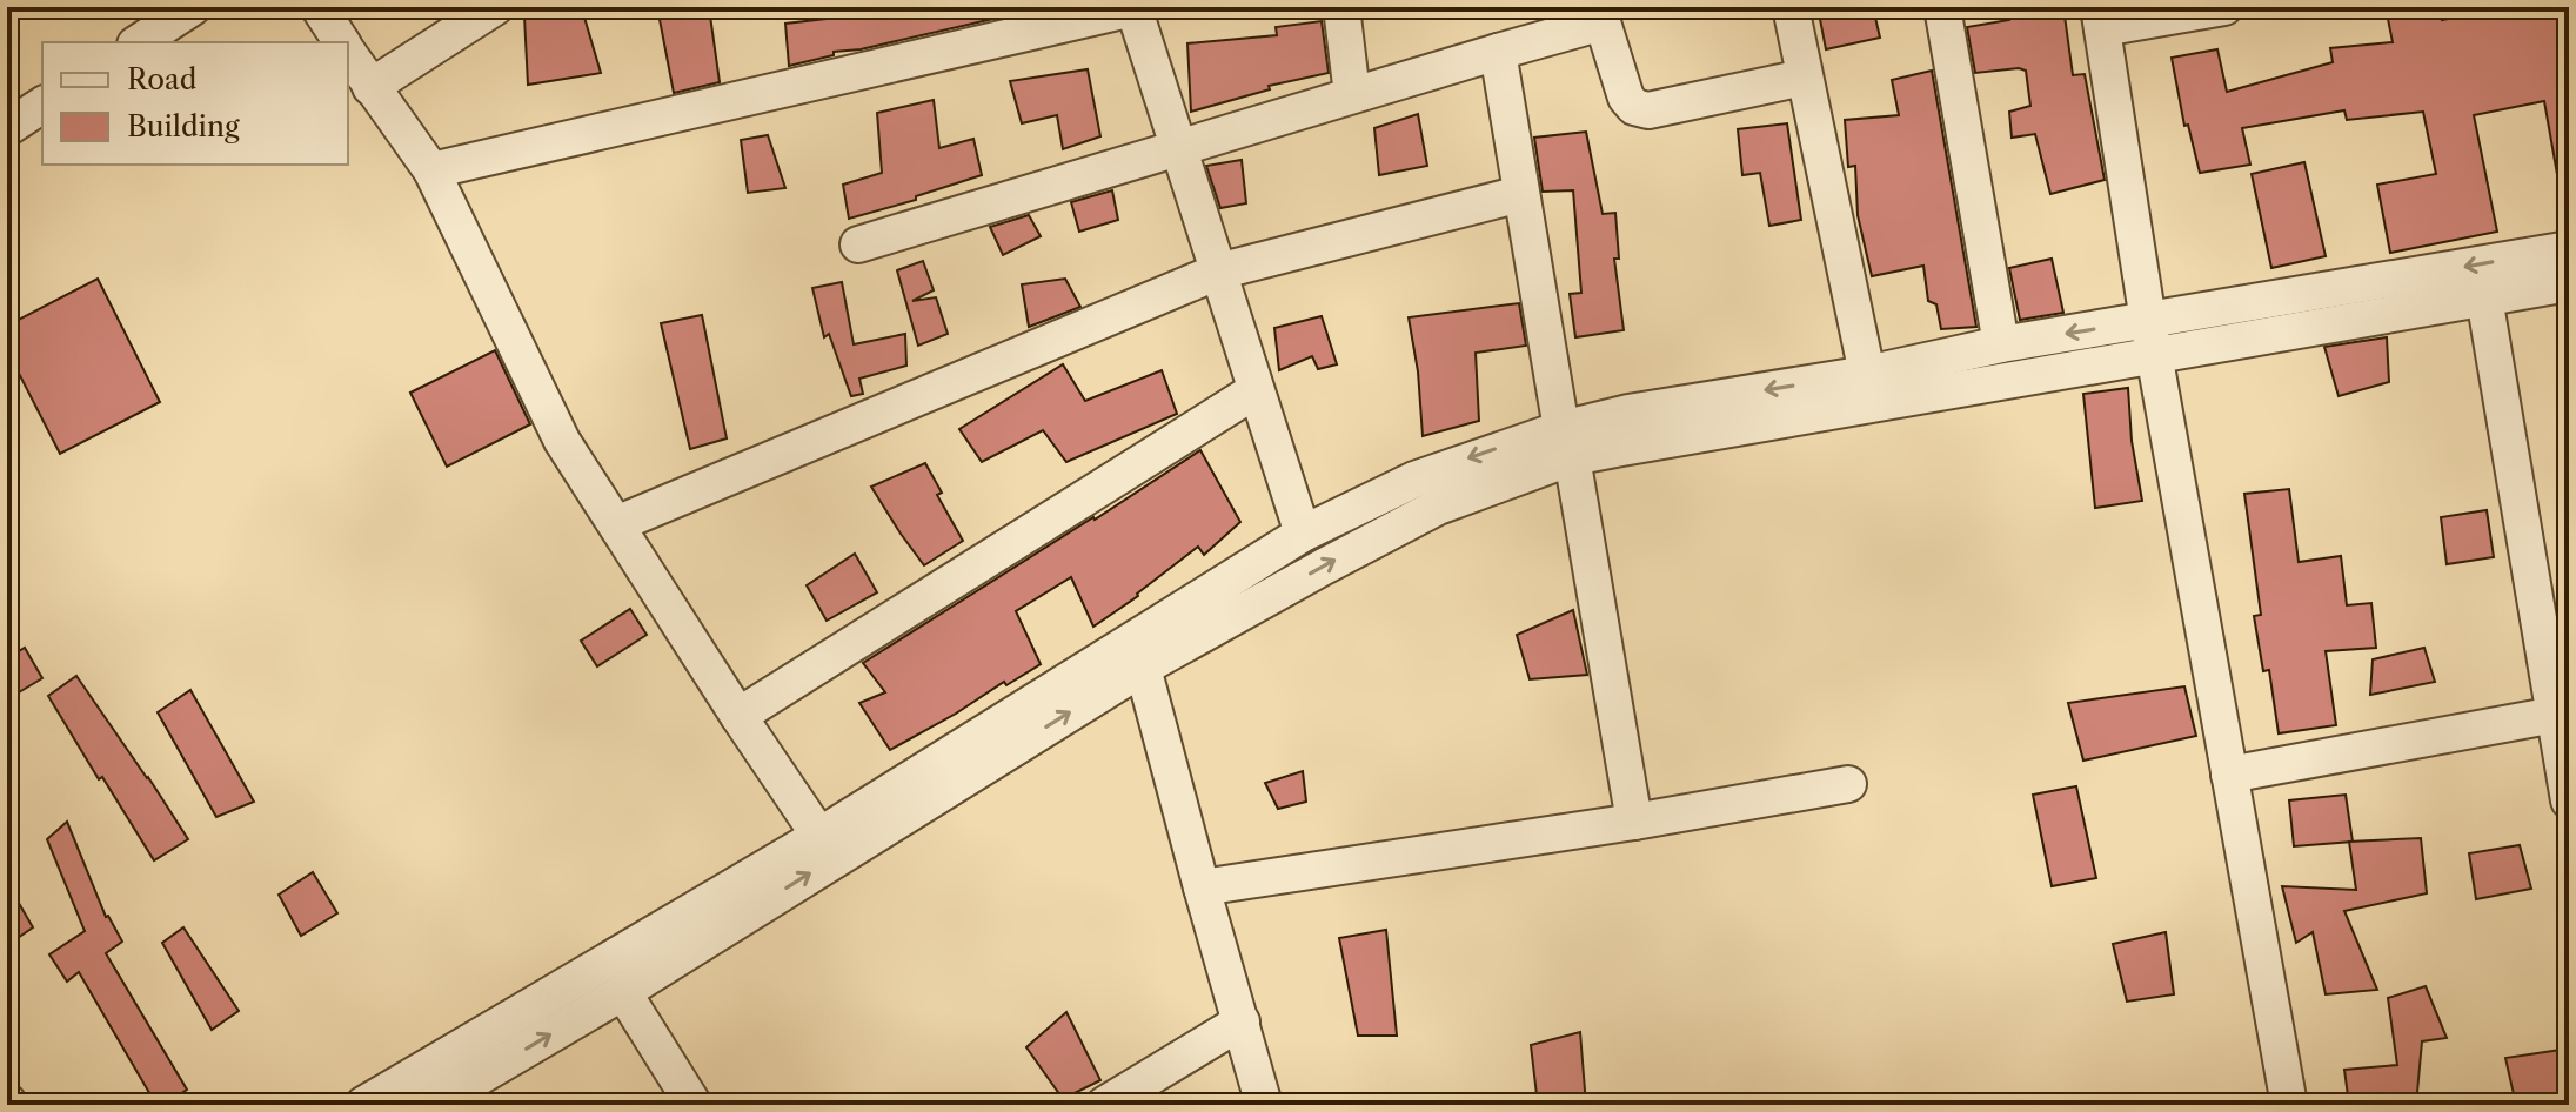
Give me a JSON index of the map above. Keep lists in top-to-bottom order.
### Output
{
  "legend": ["Road", "Building"]
}
